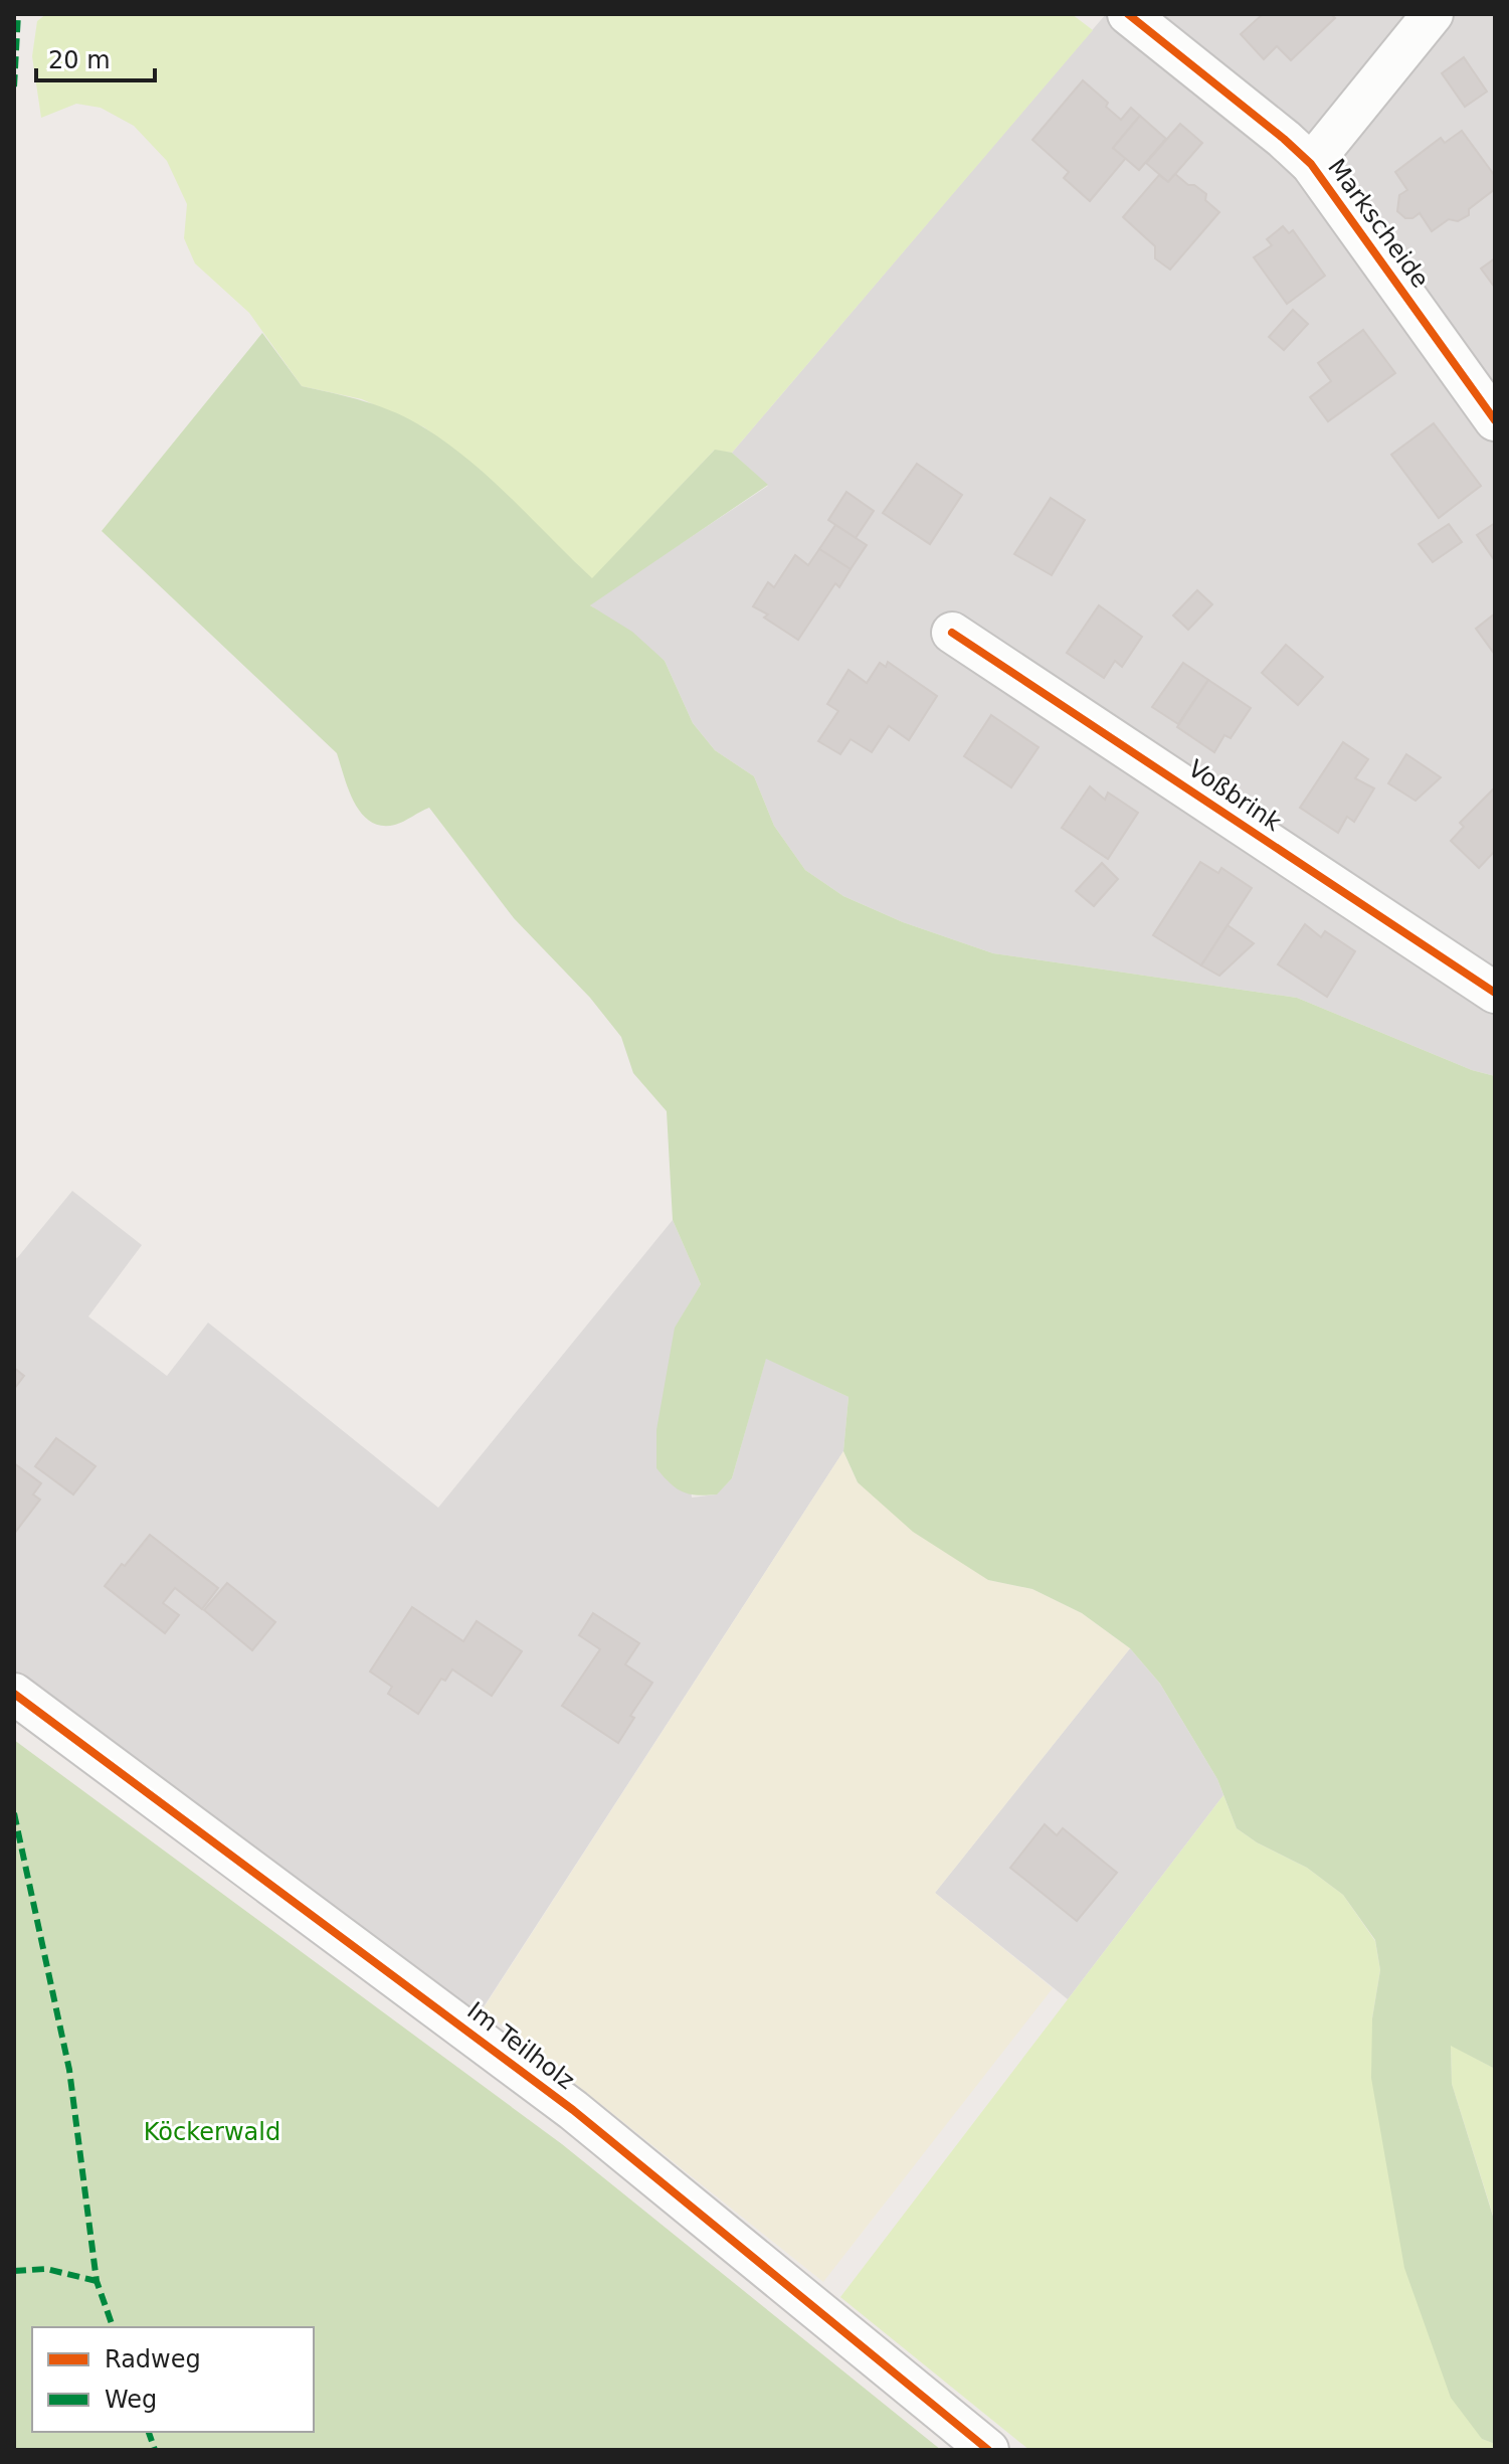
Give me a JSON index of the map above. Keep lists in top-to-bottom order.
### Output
{
  "streets": {
    "street": ["Markscheide", "Voßbrink", "Im Teilholz"]
  },
  "parks": ["Köckerwald"],
  "legend": ["Radweg", "Weg"],
  "scale_bar": "20 m"
}
